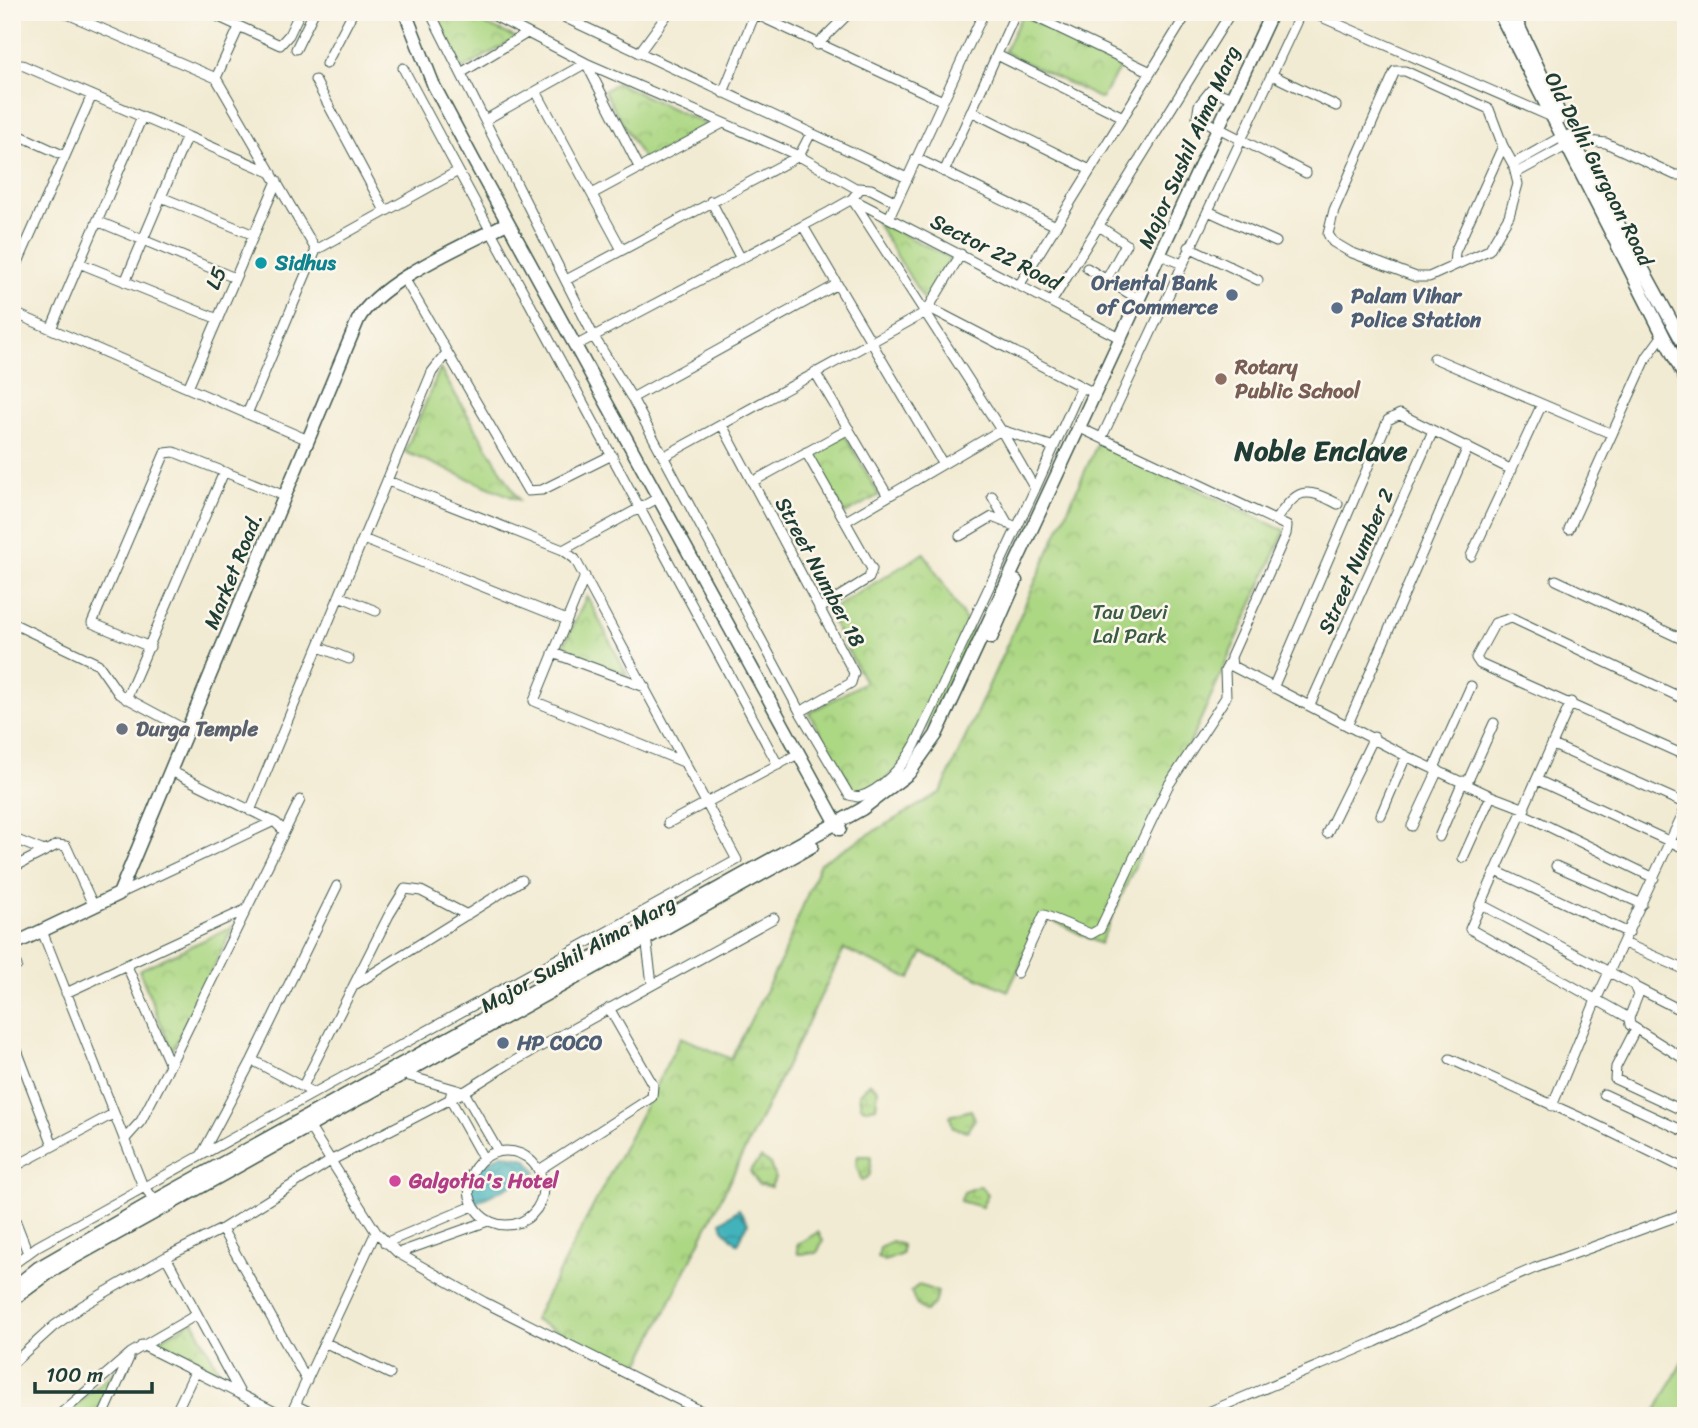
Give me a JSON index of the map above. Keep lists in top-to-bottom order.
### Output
{
  "streets": {
    "street": [
      "Major Sushil Aima Marg",
      "Old Delhi Gurgaon Road",
      "Sector 22 Road",
      "L5",
      "Street Number 2",
      "Market Road.",
      "Street Number 18"
    ]
  },
  "crossings": [
    ["Major Sushil Aima Marg", "Sector 22 Road"]
  ],
  "districts": ["Noble Enclave"],
  "parks": ["Tau Devi Lal Park"],
  "places": [
    "Sidhus",
    "Oriental Bank of Commerce",
    "Palam Vihar Police Station",
    "Rotary Public School",
    "Durga Temple",
    "HP COCO",
    "Galgotia's Hotel"
  ],
  "scale_bar": "100 m"
}
